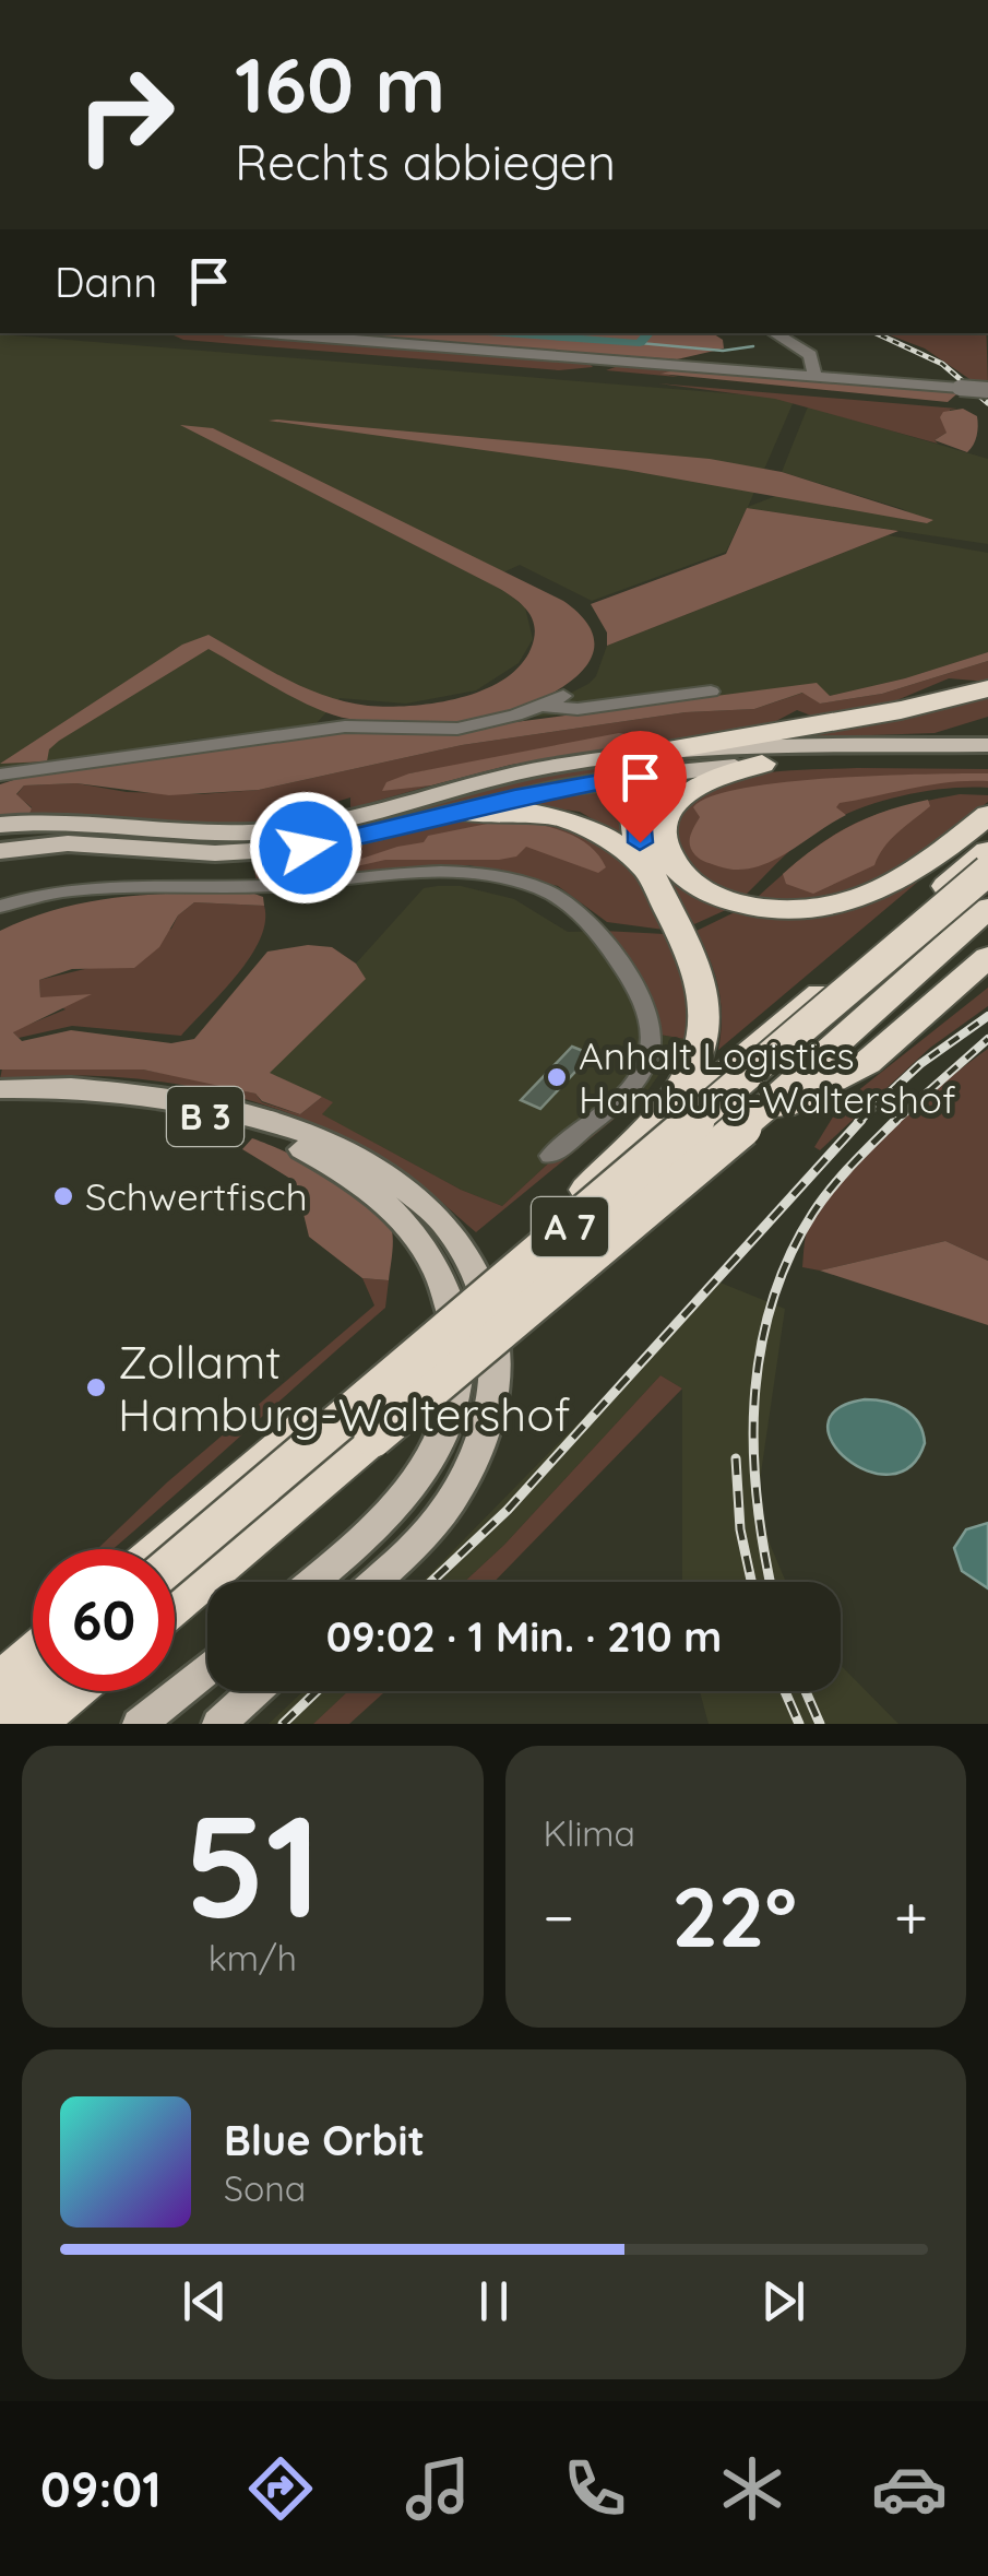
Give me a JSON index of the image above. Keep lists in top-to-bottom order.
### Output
{
  "streets": {
    "highway": ["A 7"],
    "main road": ["B 3"]
  },
  "places": ["Anhalt Logistics Hamburg-Waltershof", "Schwertfisch", "Zollamt Hamburg-Waltershof"],
  "page": {
    "turn": ["160 m", "Rechts abbiegen"],
    "then": "Dann",
    "limit": "60",
    "trip": "09:02 · 1 Min. · 210 m",
    "tile": [
      ["51", "km/h"],
      "Klima"
    ],
    "heat": ["−", "22°", "+"],
    "song": ["Blue Orbit", "Sona"],
    "tabs": "09:01"
  }
}
